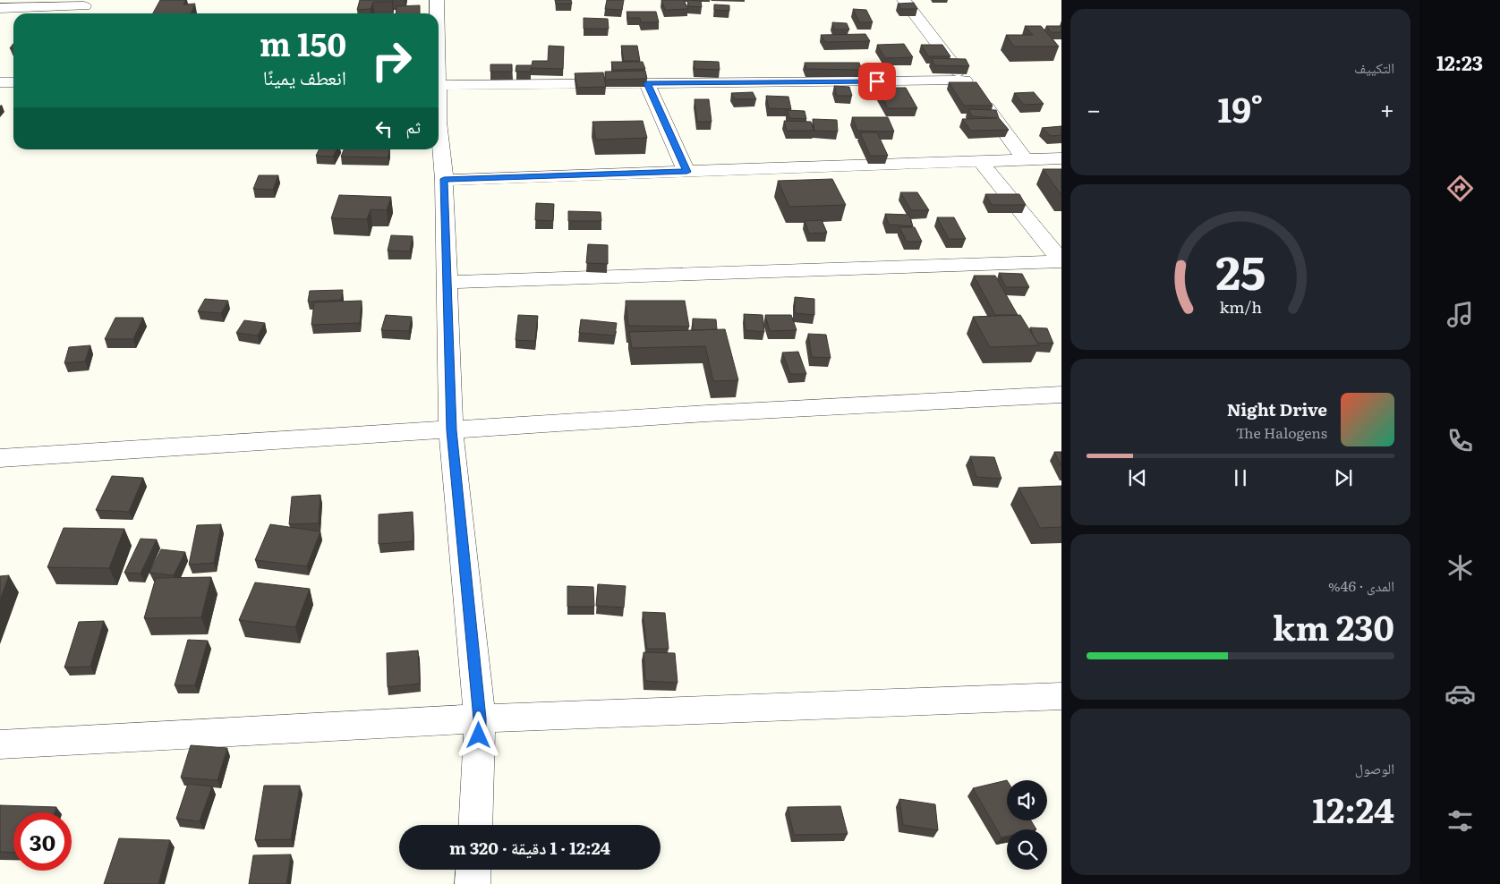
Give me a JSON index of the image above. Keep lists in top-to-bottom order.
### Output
{
  "page": {
    "tabs": "12:23",
    "tile": [
      "التكييف",
      ["المدى · 46%", "230 km"],
      ["الوصول", "12:24"]
    ],
    "turn": ["150 m", "انعطف يمينًا"],
    "heat": ["−", "19°", "+"],
    "then": "ثم",
    "song": ["Night Drive", "The Halogens"],
    "limit": "30",
    "trip": "12:24 · 1 دقيقة · 320 m",
    "gauge": ["25", "km/h"]
  }
}
